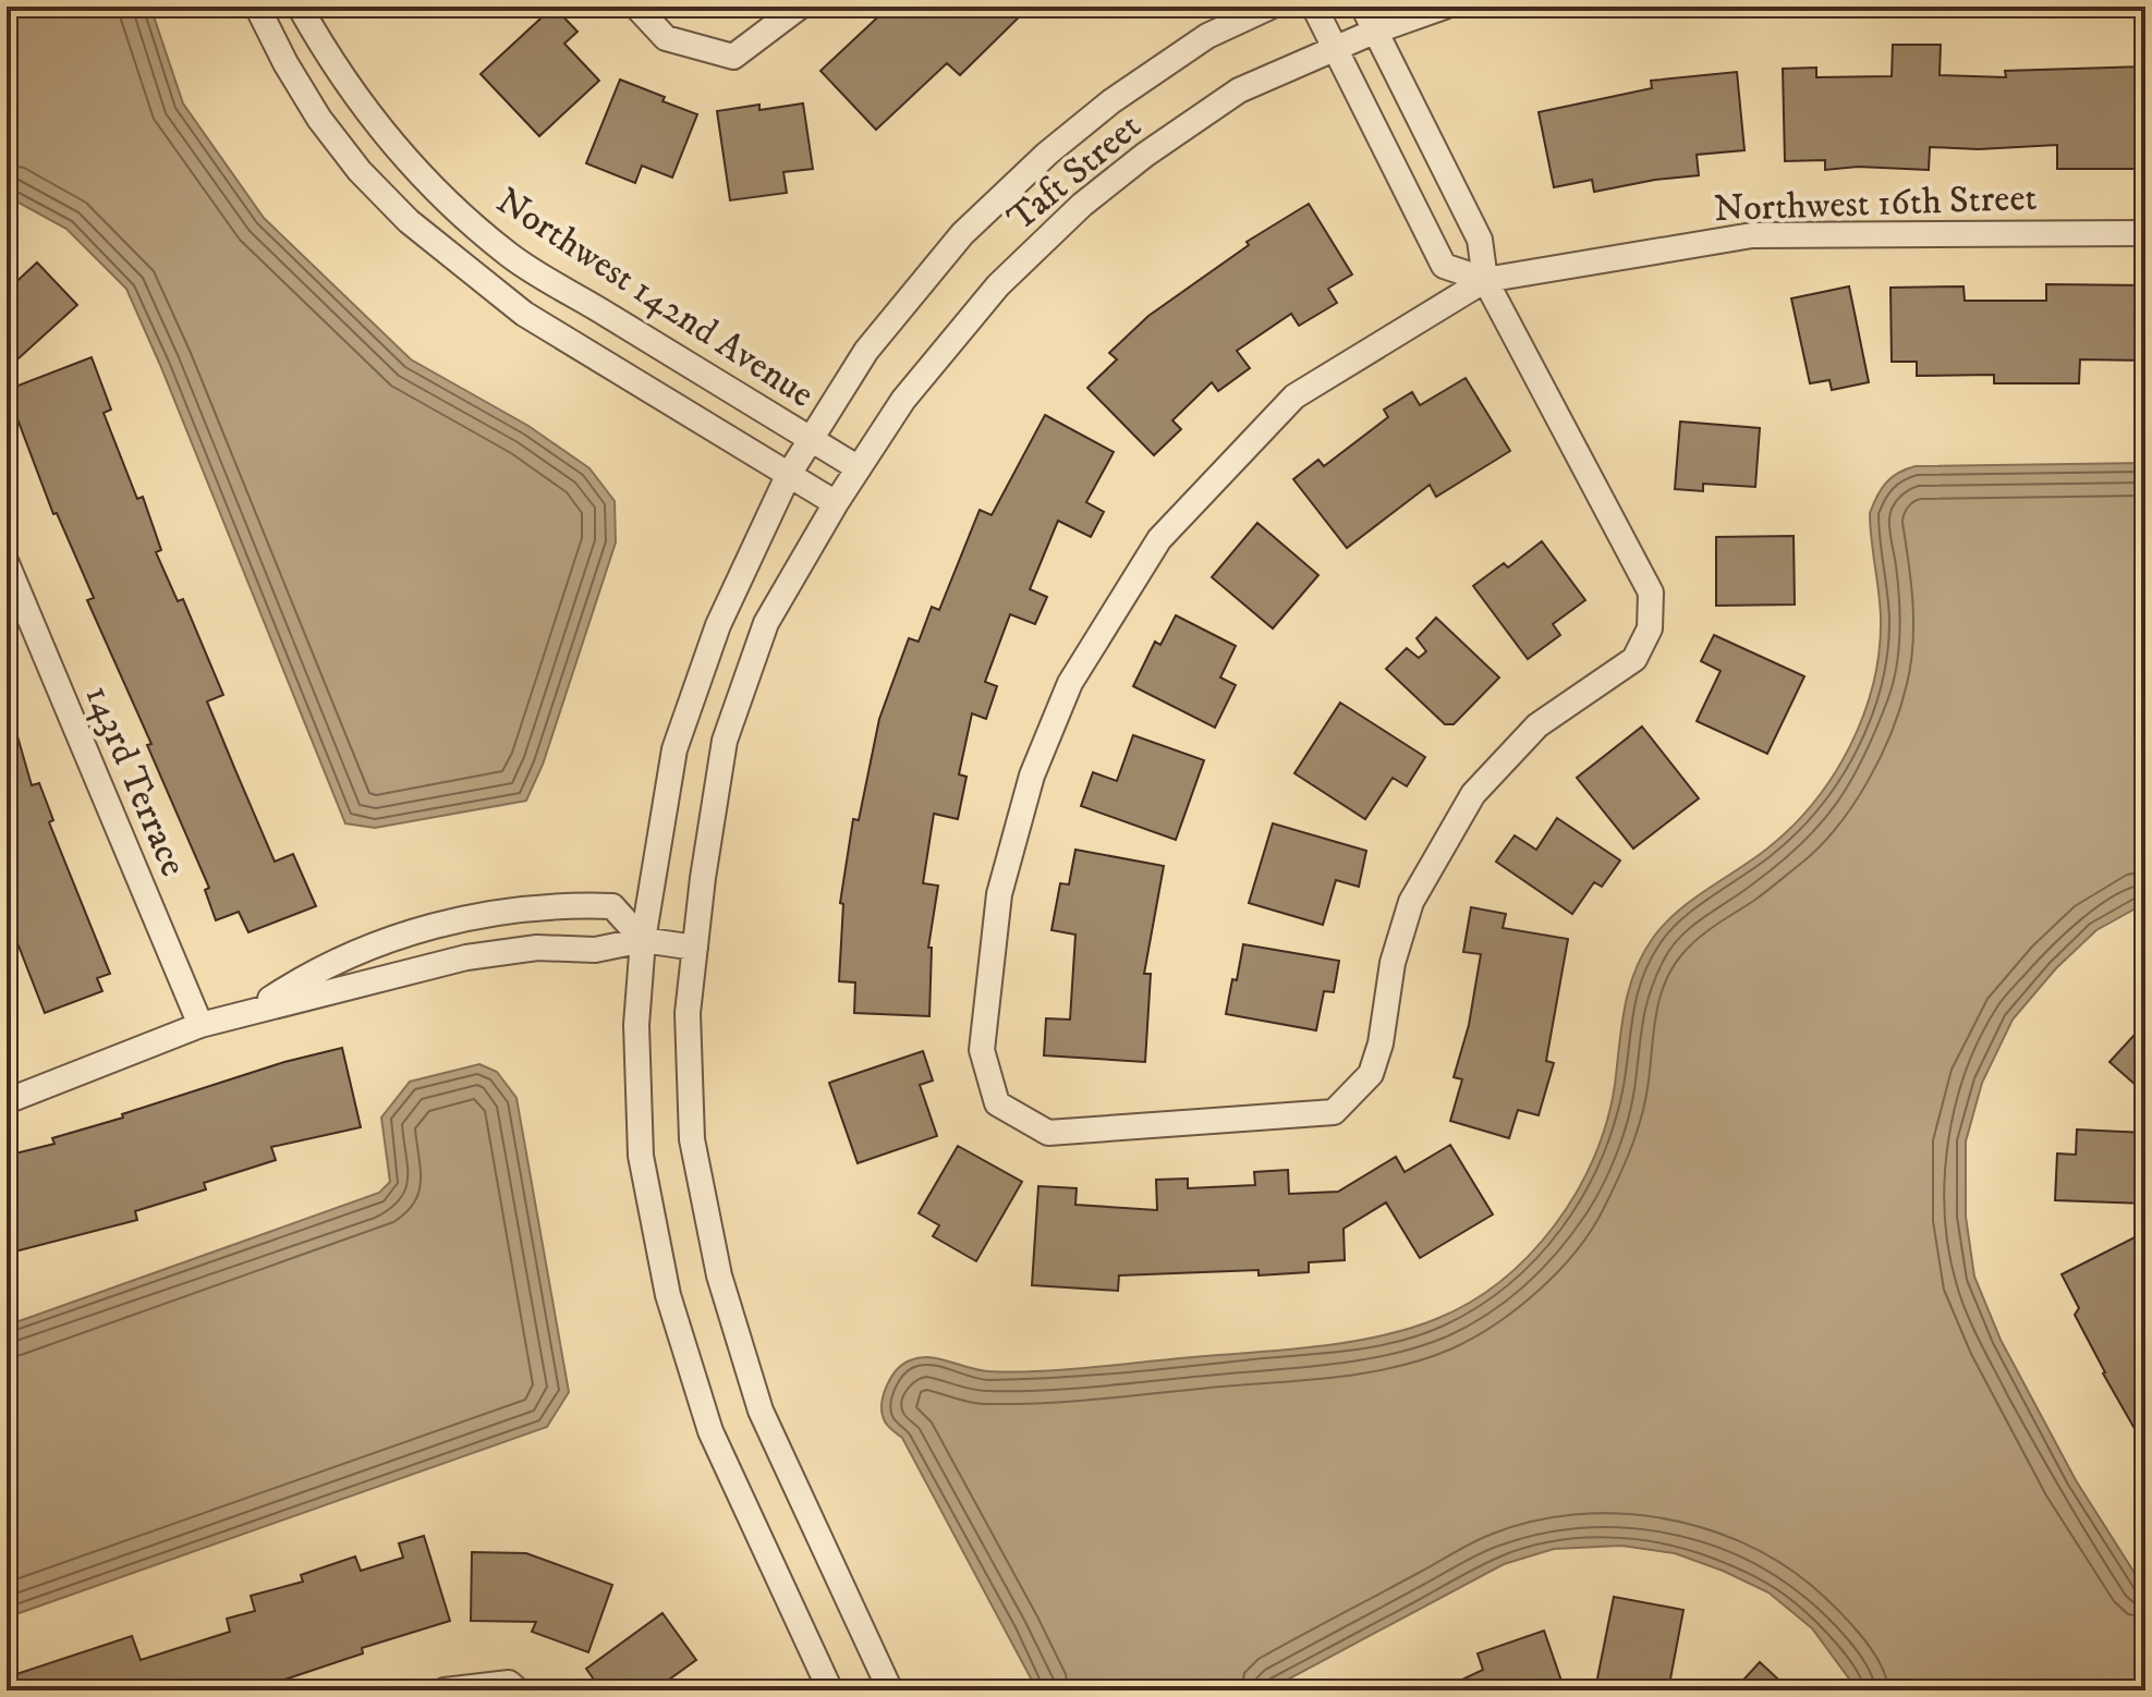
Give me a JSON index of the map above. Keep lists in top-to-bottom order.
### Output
{
  "streets": {
    "street": [
      "Taft Street",
      "Northwest 16th Street",
      "Northwest 142nd Avenue",
      "143rd Terrace"
    ]
  },
  "crossings": [
    ["Taft Street", "Northwest 142nd Avenue"]
  ]
}
